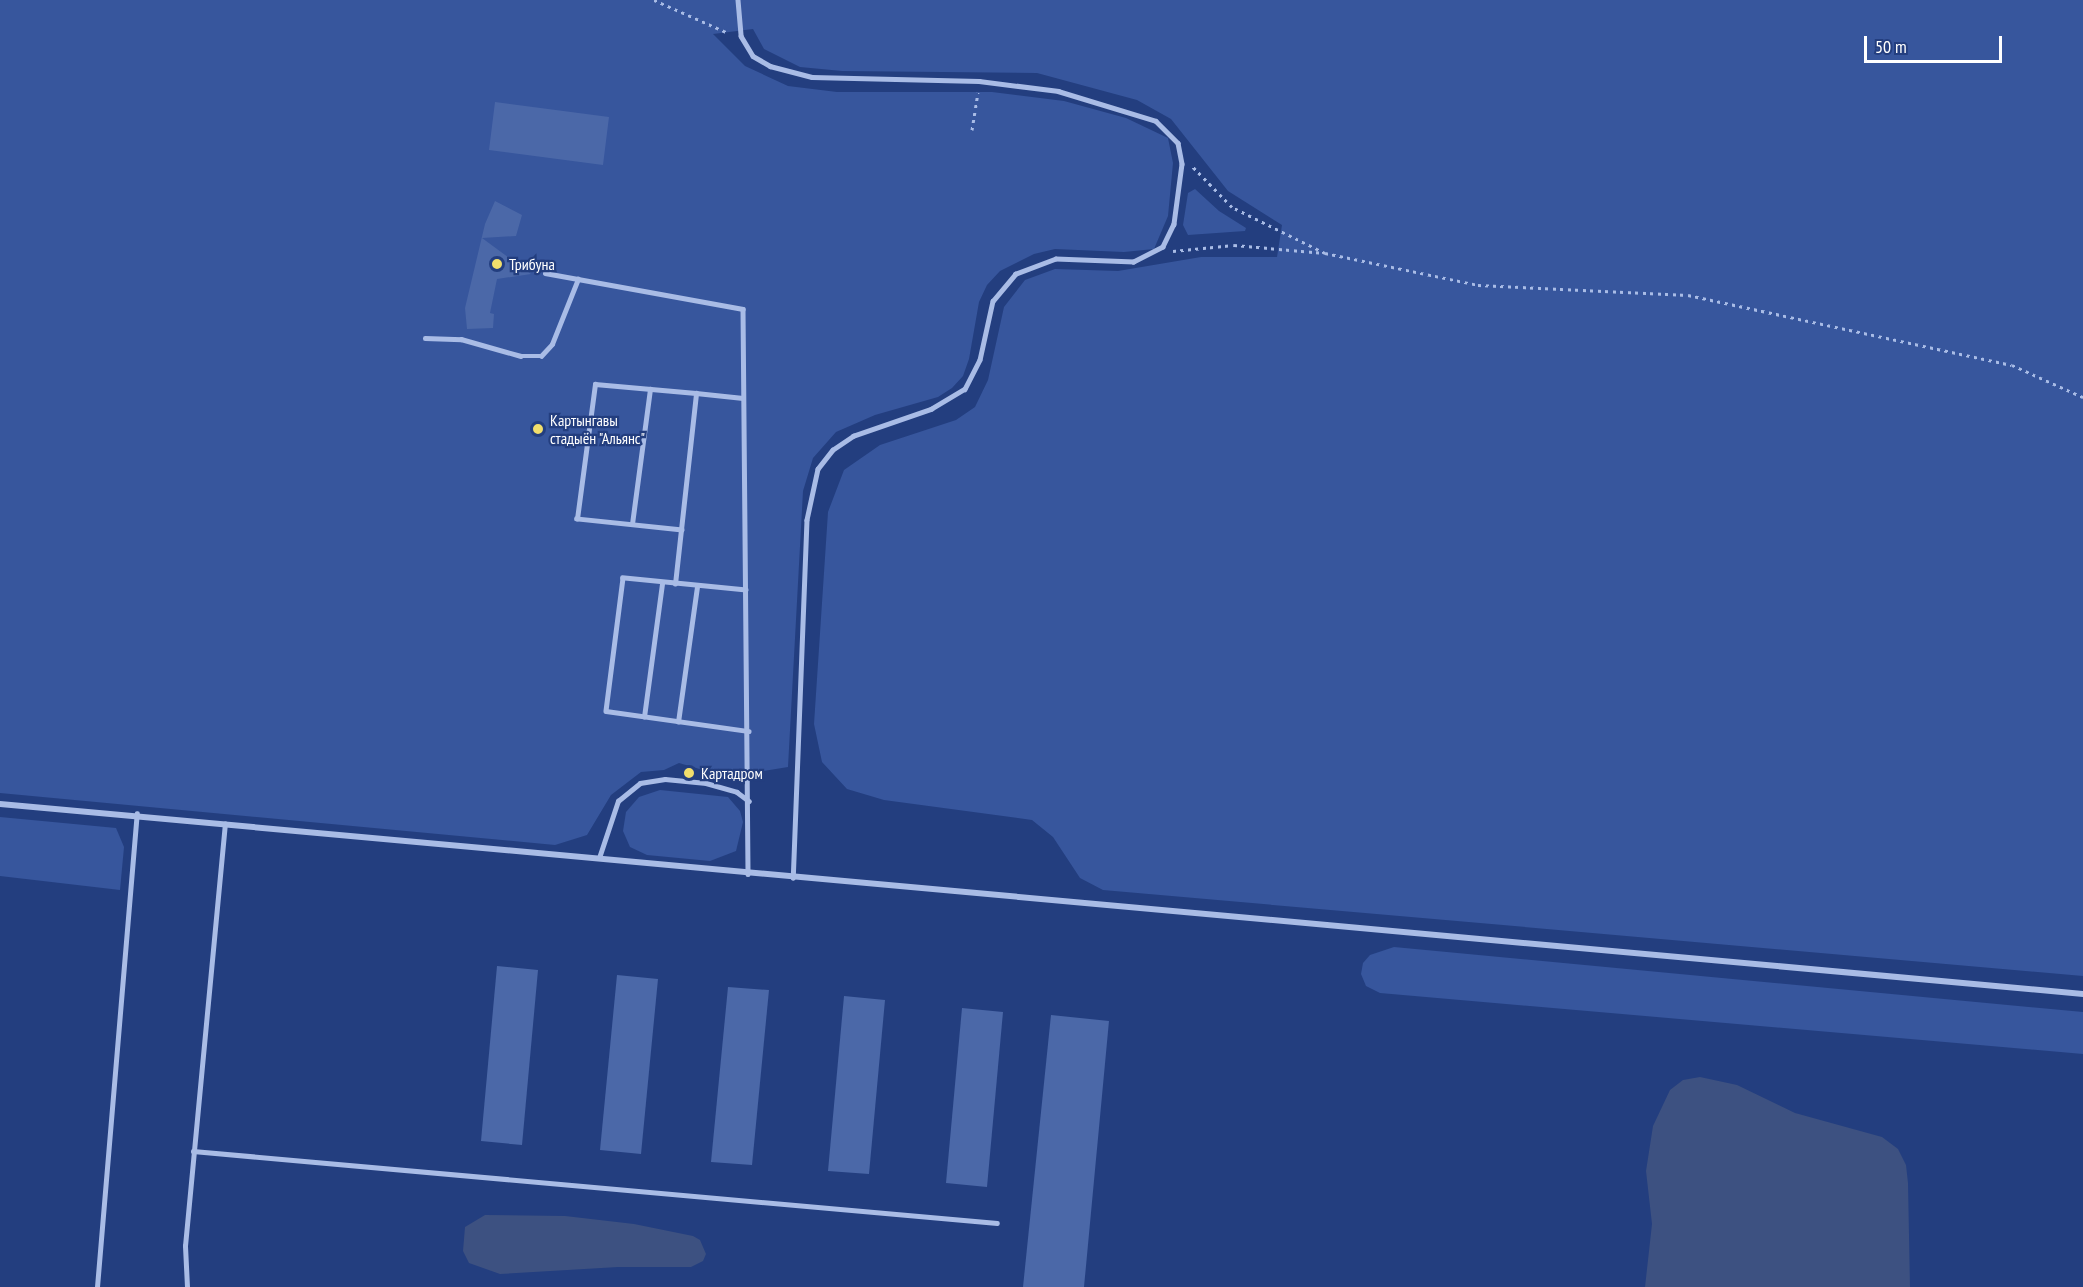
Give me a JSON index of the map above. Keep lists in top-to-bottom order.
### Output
{
  "places": ["Трибуна", "Картынгавы стадыён \"Альянс\"", "Картадром"],
  "scale_bar": "50 m"
}
